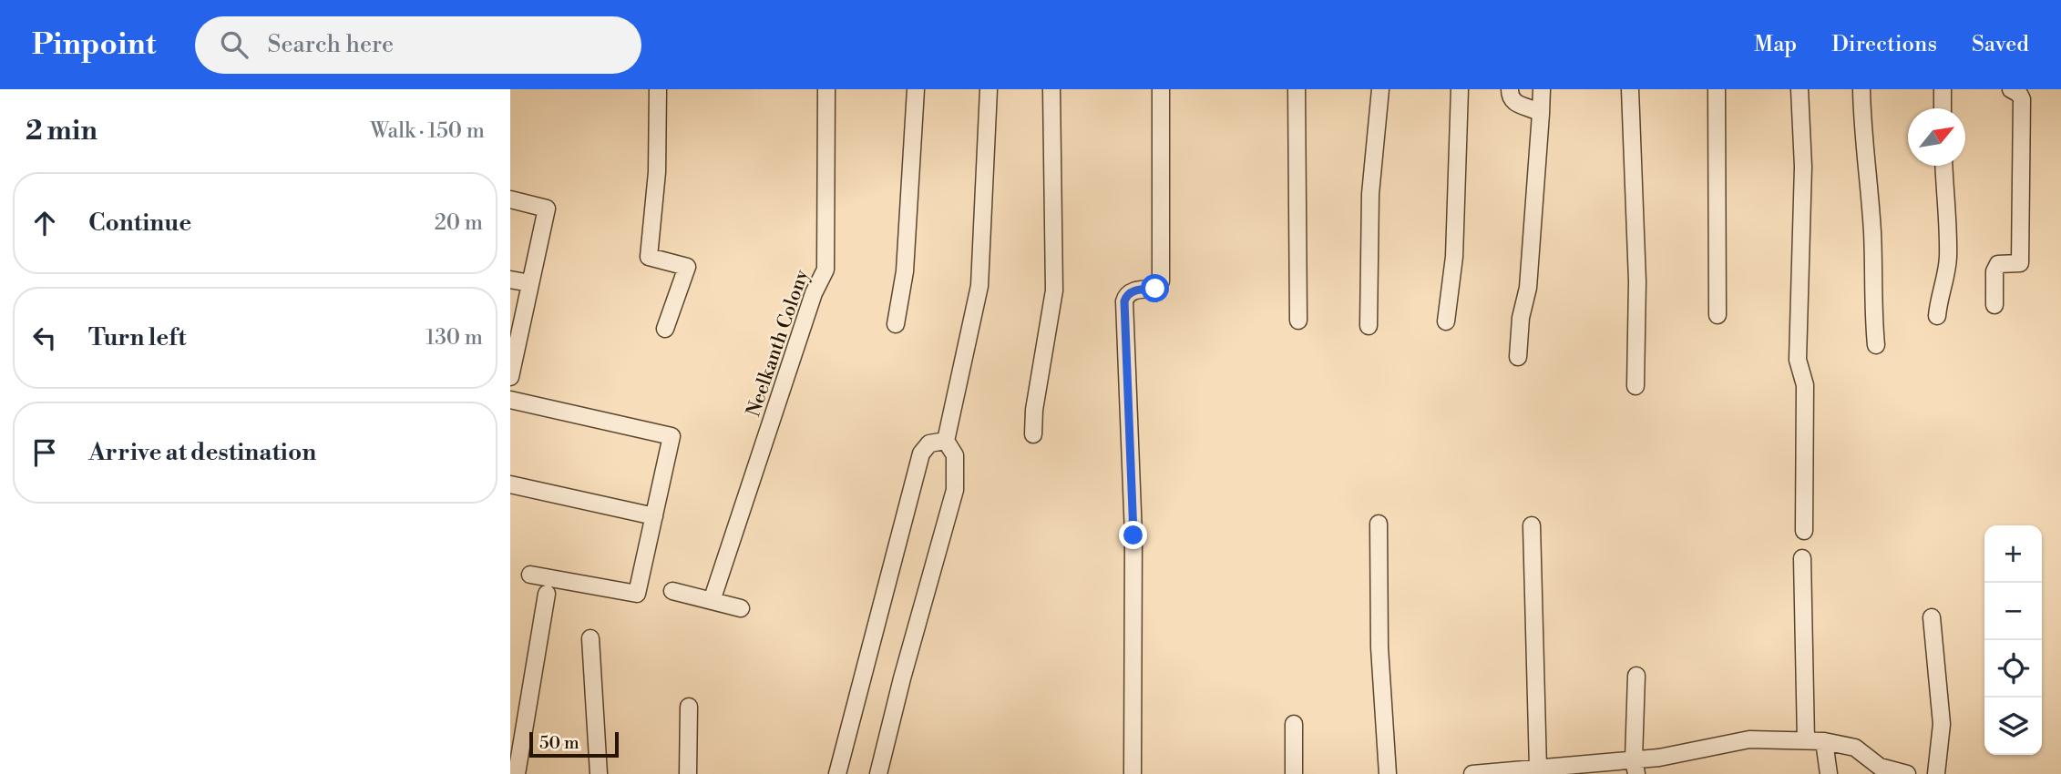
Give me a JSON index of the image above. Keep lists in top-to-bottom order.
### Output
{
  "streets": {
    "street": ["Neelkanth Colony"]
  },
  "scale_bar": "50 m",
  "north": "top right",
  "page": {
    "header": "Pinpoint",
    "search": "Search here",
    "nav": ["Map", "Directions", "Saved"],
    "heading": ["2 min", "Walk · 150 m"],
    "list": [
      ["Continue", "20 m"],
      ["Turn left", "130 m"],
      "Arrive at destination"
    ],
    "map_buttons": ["+", "−"],
    "scale": "50 m"
  }
}
